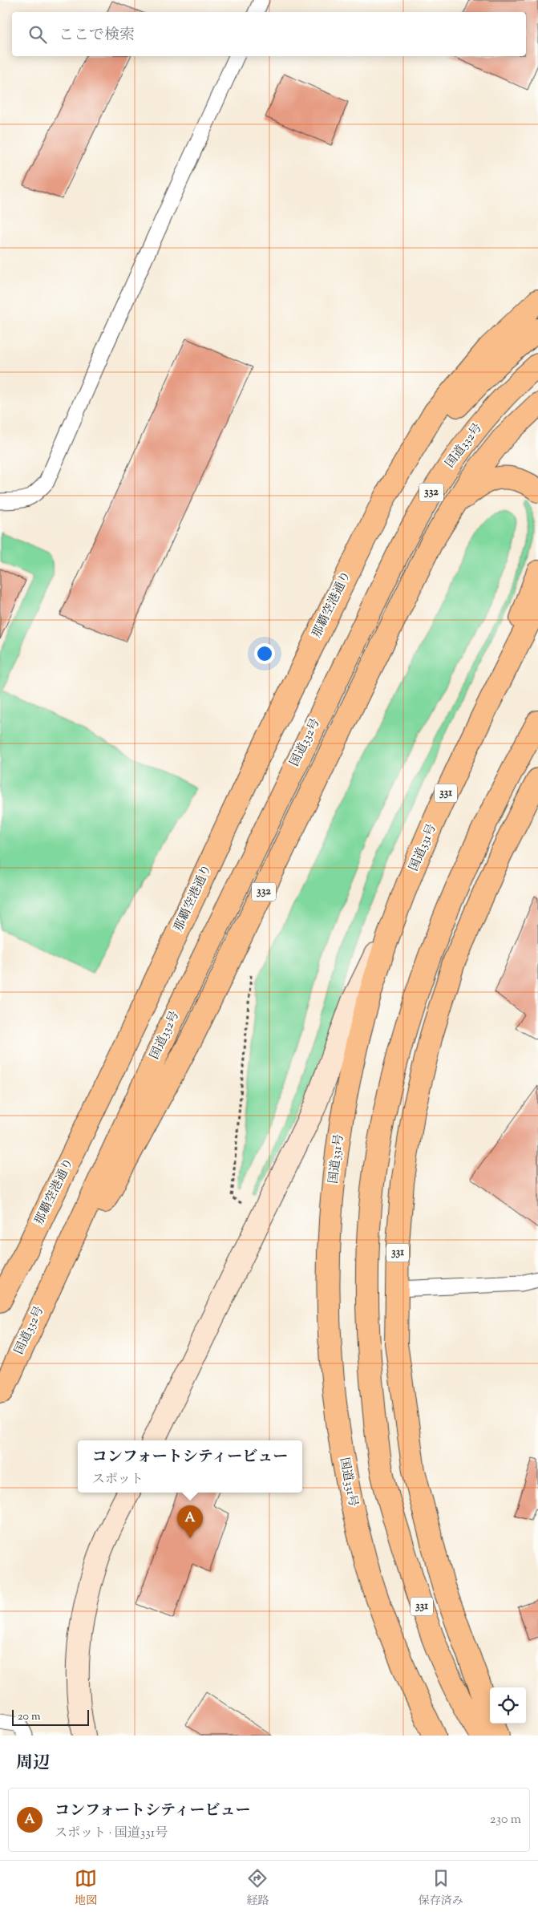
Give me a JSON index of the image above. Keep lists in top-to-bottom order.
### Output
{
  "streets": {
    "highway": [
      "国道332号",
      "332",
      "那覇空港通り",
      "331",
      "国道331号"
    ]
  },
  "scale_bar": "20 m",
  "page": {
    "search": "ここで検索",
    "popup": ["コンフォートシティービュー", "スポット"],
    "pins": "A",
    "scale": "20 m",
    "heading": "周辺",
    "list": [
      {
        "mark": "A",
        "name": "コンフォートシティービュー",
        "note": "スポット · 国道331号",
        "value": "230 m"
      }
    ],
    "nav": ["地図", "経路", "保存済み"]
  }
}
